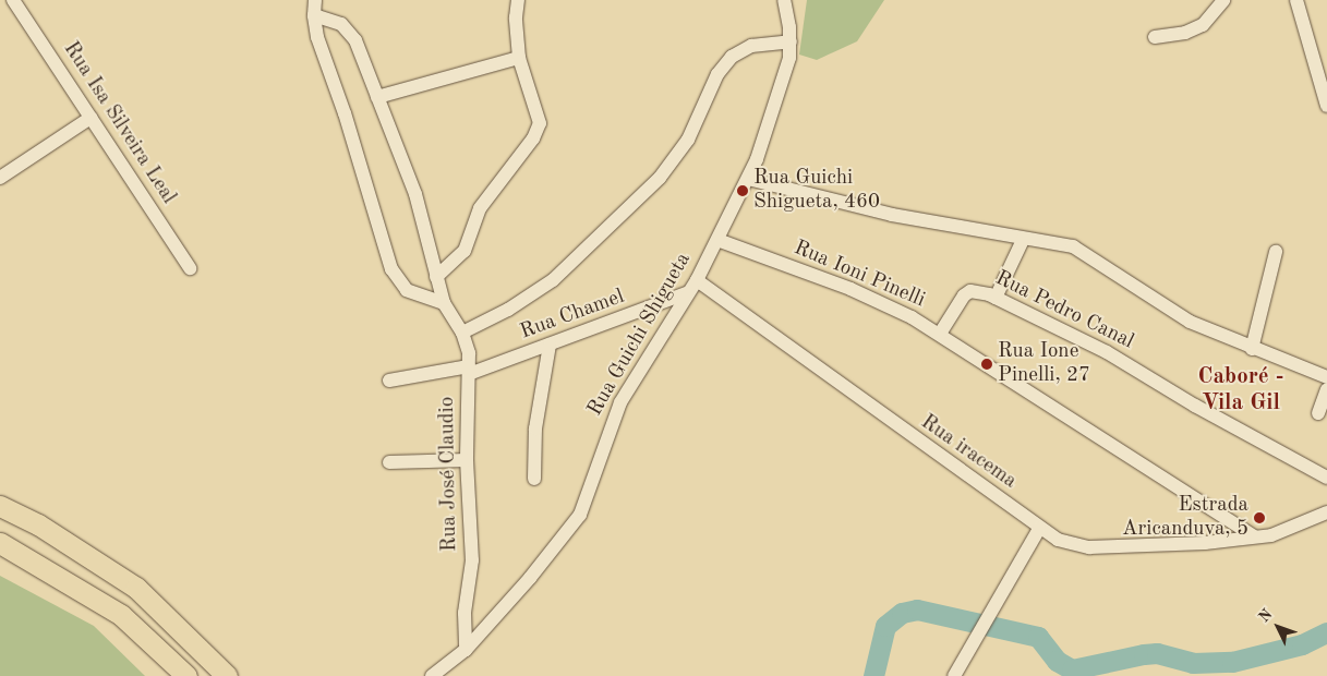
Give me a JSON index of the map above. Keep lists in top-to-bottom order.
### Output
{
  "streets": {
    "street": [
      "Rua Isa Silveira Leal",
      "Rua Ioni Pinelli",
      "Rua Pedro Canal",
      "Rua Chamel",
      "Rua Guichi Shigueta",
      "Rua iracema",
      "Rua José Claudio"
    ]
  },
  "crossings": [
    ["Rua Ioni Pinelli", "Rua Pedro Canal"],
    ["Rua Ioni Pinelli", "Rua Guichi Shigueta"],
    ["Rua Ioni Pinelli", "Rua iracema"],
    ["Rua Chamel", "Rua Guichi Shigueta"],
    ["Rua Chamel", "Rua iracema"],
    ["Rua Chamel", "Rua José Claudio"],
    ["Rua Guichi Shigueta", "Rua iracema"],
    ["Rua Guichi Shigueta", "Rua José Claudio"]
  ],
  "districts": ["Caboré - Vila Gil"],
  "places": ["Rua Guichi Shigueta, 460", "Rua Ione Pinelli, 27", "Estrada Aricanduva, 5"],
  "north": "top left"
}
